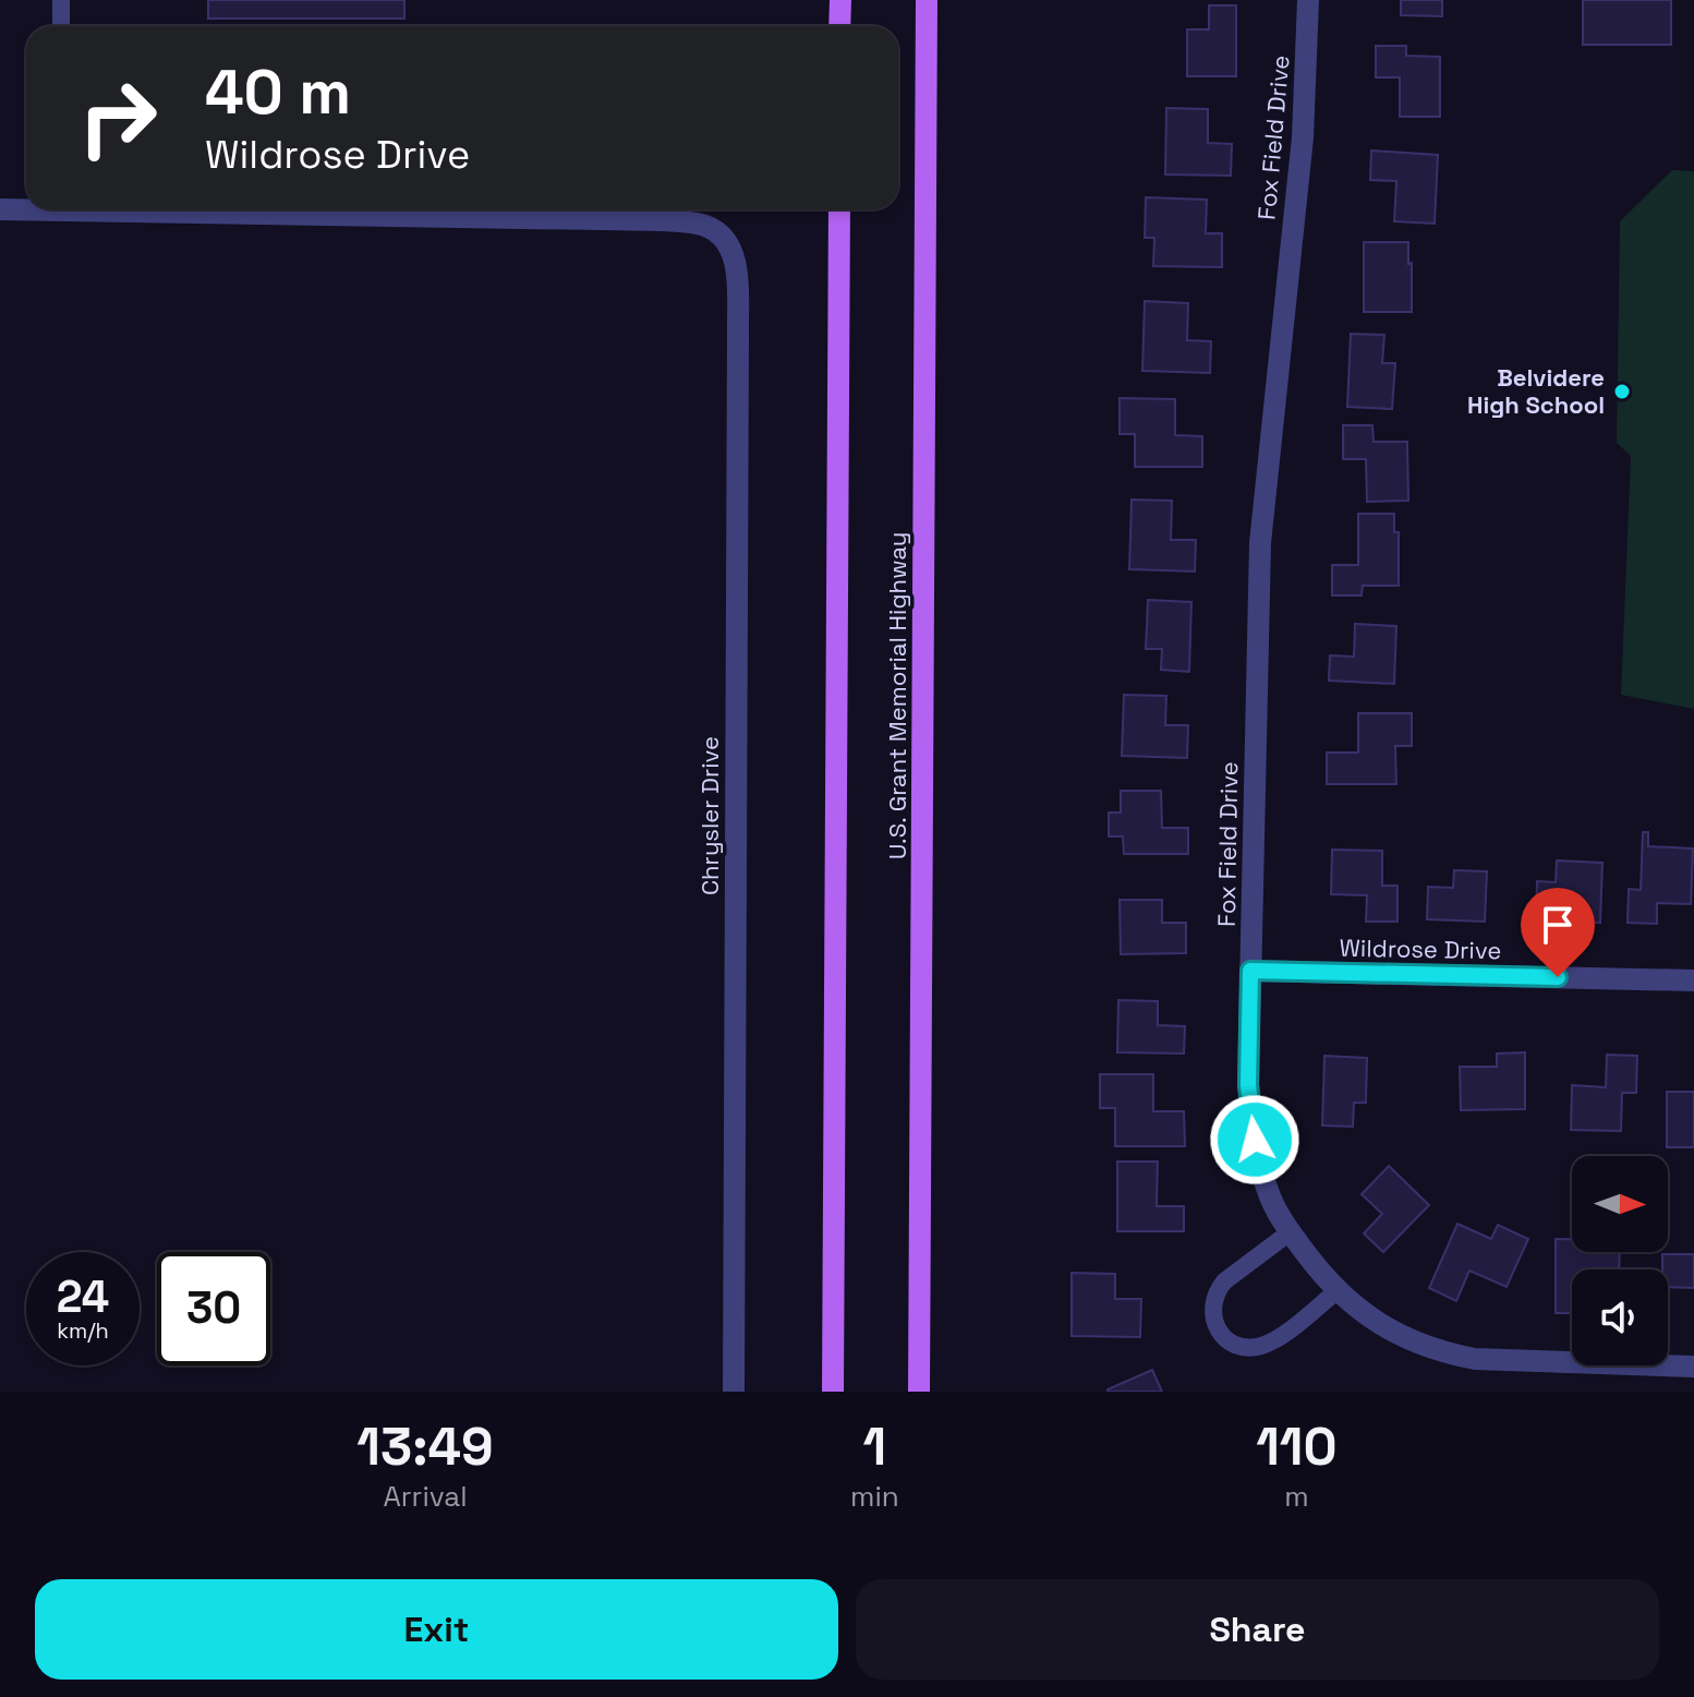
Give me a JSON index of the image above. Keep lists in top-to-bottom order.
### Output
{
  "streets": {
    "main road": ["U.S. Grant Memorial Highway"],
    "street": ["Fox Field Drive", "Chrysler Drive", "Wildrose Drive"]
  },
  "crossings": [
    ["Fox Field Drive", "Wildrose Drive"]
  ],
  "places": ["Belvidere High School"],
  "north": "right",
  "page": {
    "turn": ["40 m", "Wildrose Drive"],
    "speed": "24 km/h",
    "limit": "30",
    "eta": [
      "13:49",
      "Arrival",
      "1",
      "min",
      "110",
      "m"
    ],
    "buttons": ["Exit", "Share"]
  }
}
